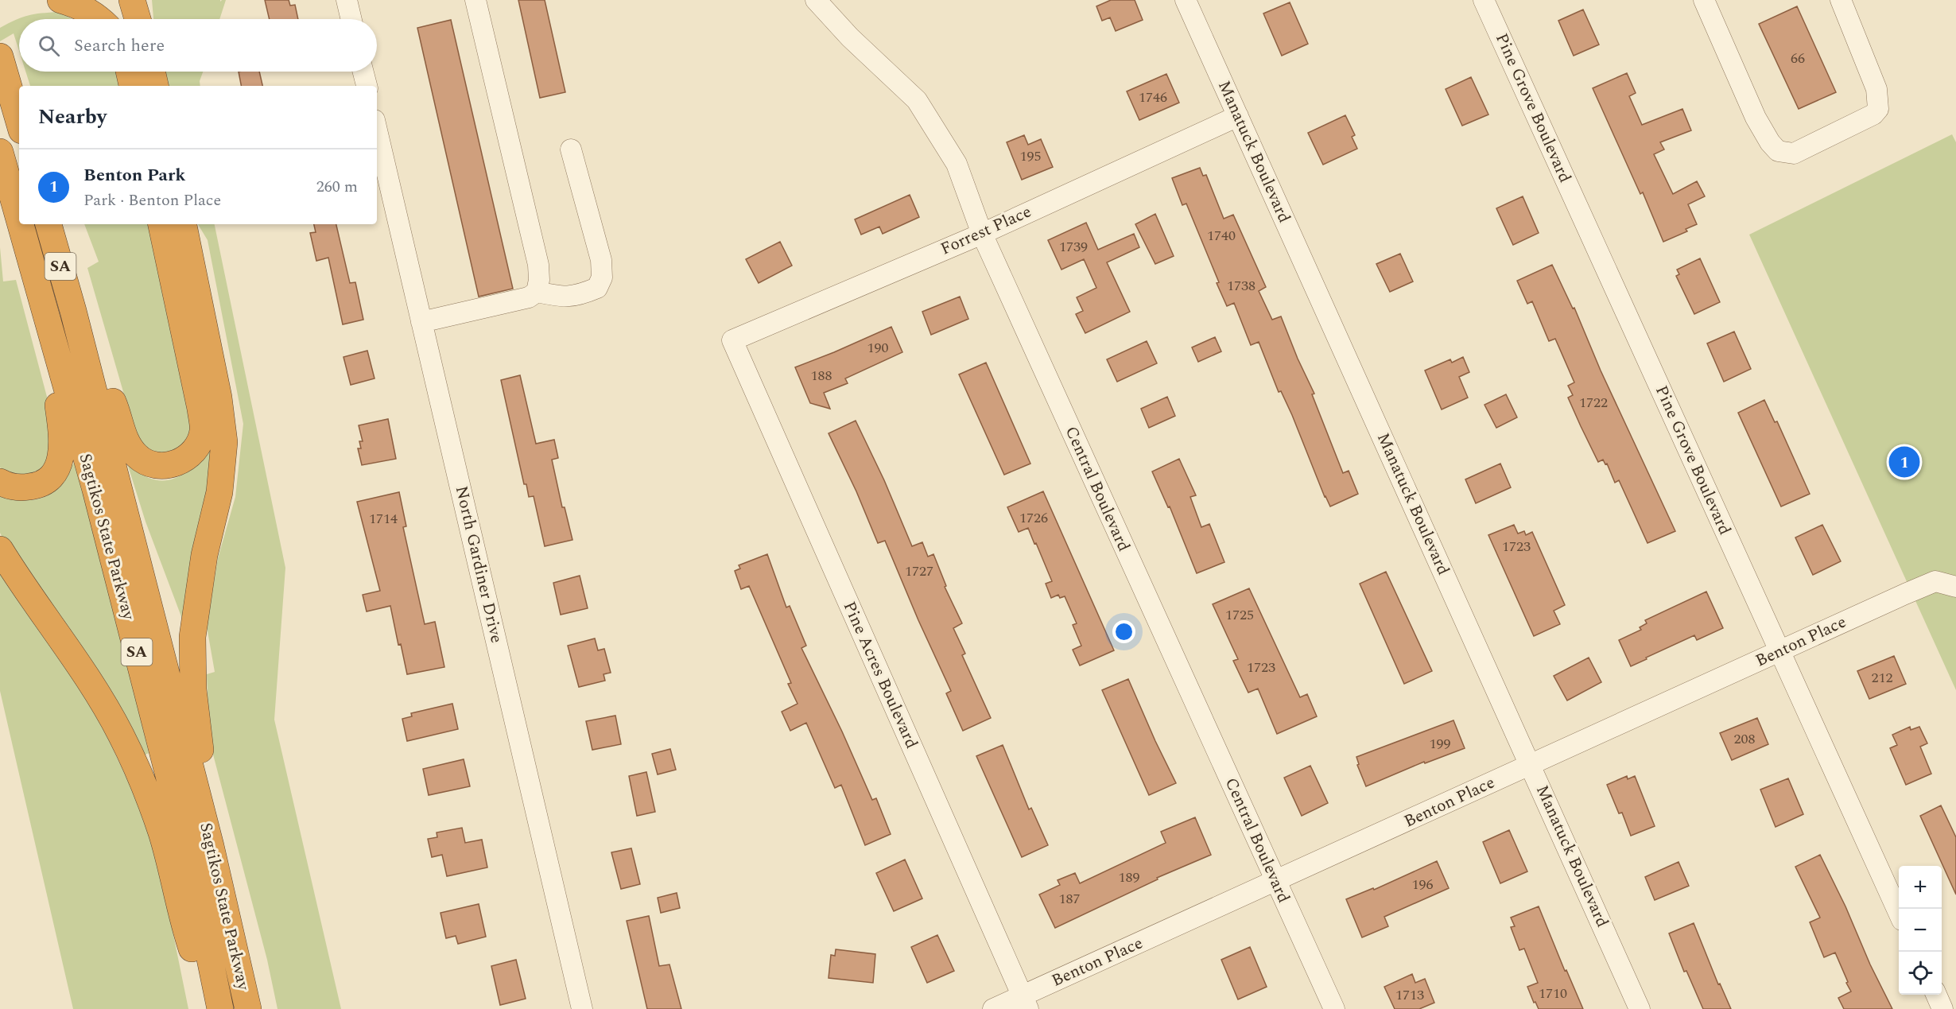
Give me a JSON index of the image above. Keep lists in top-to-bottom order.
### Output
{
  "streets": {
    "highway": ["SA", "Sagtikos State Parkway"],
    "street": [
      "Pine Grove Boulevard",
      "Manatuck Boulevard",
      "Forrest Place",
      "Central Boulevard",
      "North Gardiner Drive",
      "Benton Place",
      "Pine Acres Boulevard"
    ]
  },
  "crossings": [
    ["Pine Grove Boulevard", "Benton Place"],
    ["Manatuck Boulevard", "Forrest Place"],
    ["Manatuck Boulevard", "Benton Place"],
    ["Forrest Place", "Central Boulevard"],
    ["Forrest Place", "Pine Acres Boulevard"],
    ["Central Boulevard", "Benton Place"],
    ["Benton Place", "Pine Acres Boulevard"]
  ],
  "house_numbers": [
    "66",
    "1746",
    "195",
    "1740",
    "1739",
    "1738",
    "190",
    "188",
    "1722",
    "1726",
    "1714",
    "1723",
    "1727",
    "1725",
    "1723",
    "212",
    "208",
    "199",
    "189",
    "196",
    "187",
    "1710",
    "1713"
  ],
  "page": {
    "search": "Search here",
    "heading": "Nearby",
    "list": [
      {
        "mark": "1",
        "name": "Benton Park",
        "note": "Park · Benton Place",
        "value": "260 m"
      }
    ],
    "pins": "1",
    "map_buttons": ["+", "−"]
  }
}
